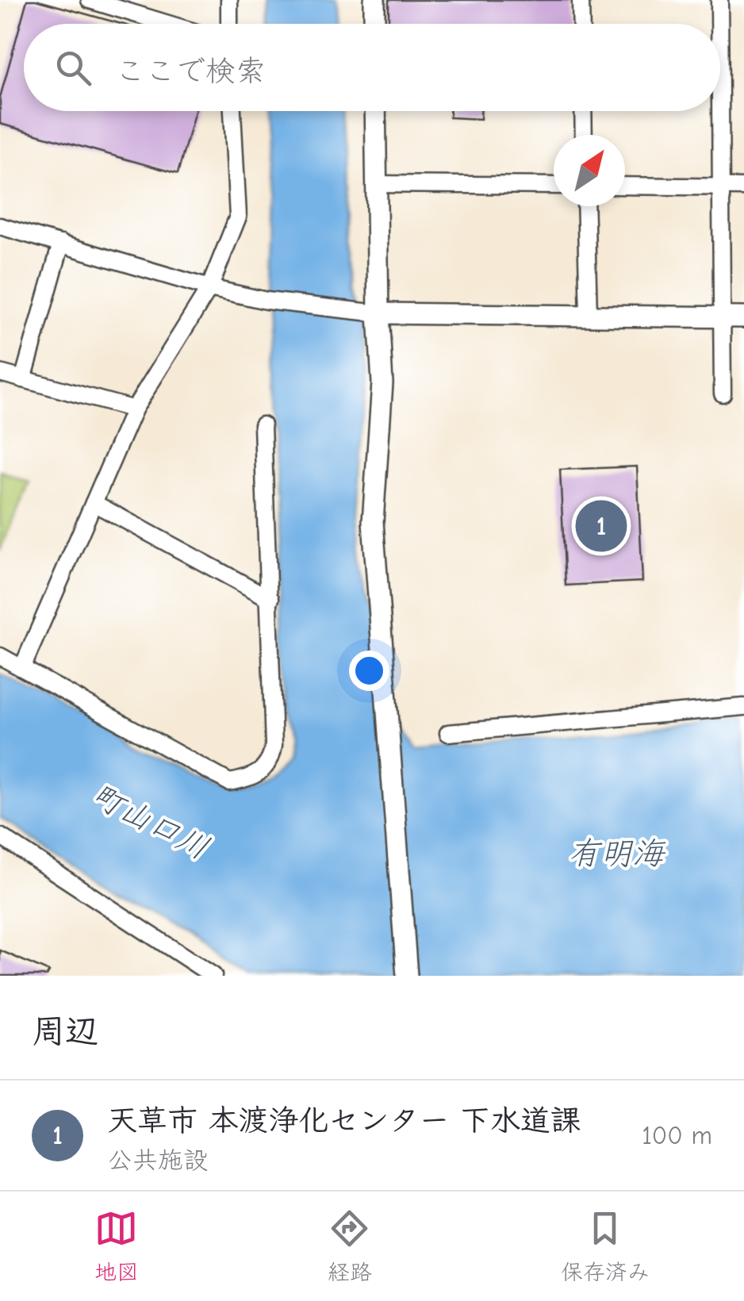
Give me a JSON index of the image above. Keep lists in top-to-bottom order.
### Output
{
  "water": ["町山口川", "有明海"],
  "north": "top right",
  "page": {
    "search": "ここで検索",
    "pins": "1",
    "heading": "周辺",
    "list": [
      {
        "mark": "1",
        "name": "天草市 本渡浄化センター 下水道課",
        "note": "公共施設",
        "value": "100 m"
      }
    ],
    "nav": ["地図", "経路", "保存済み"]
  }
}
